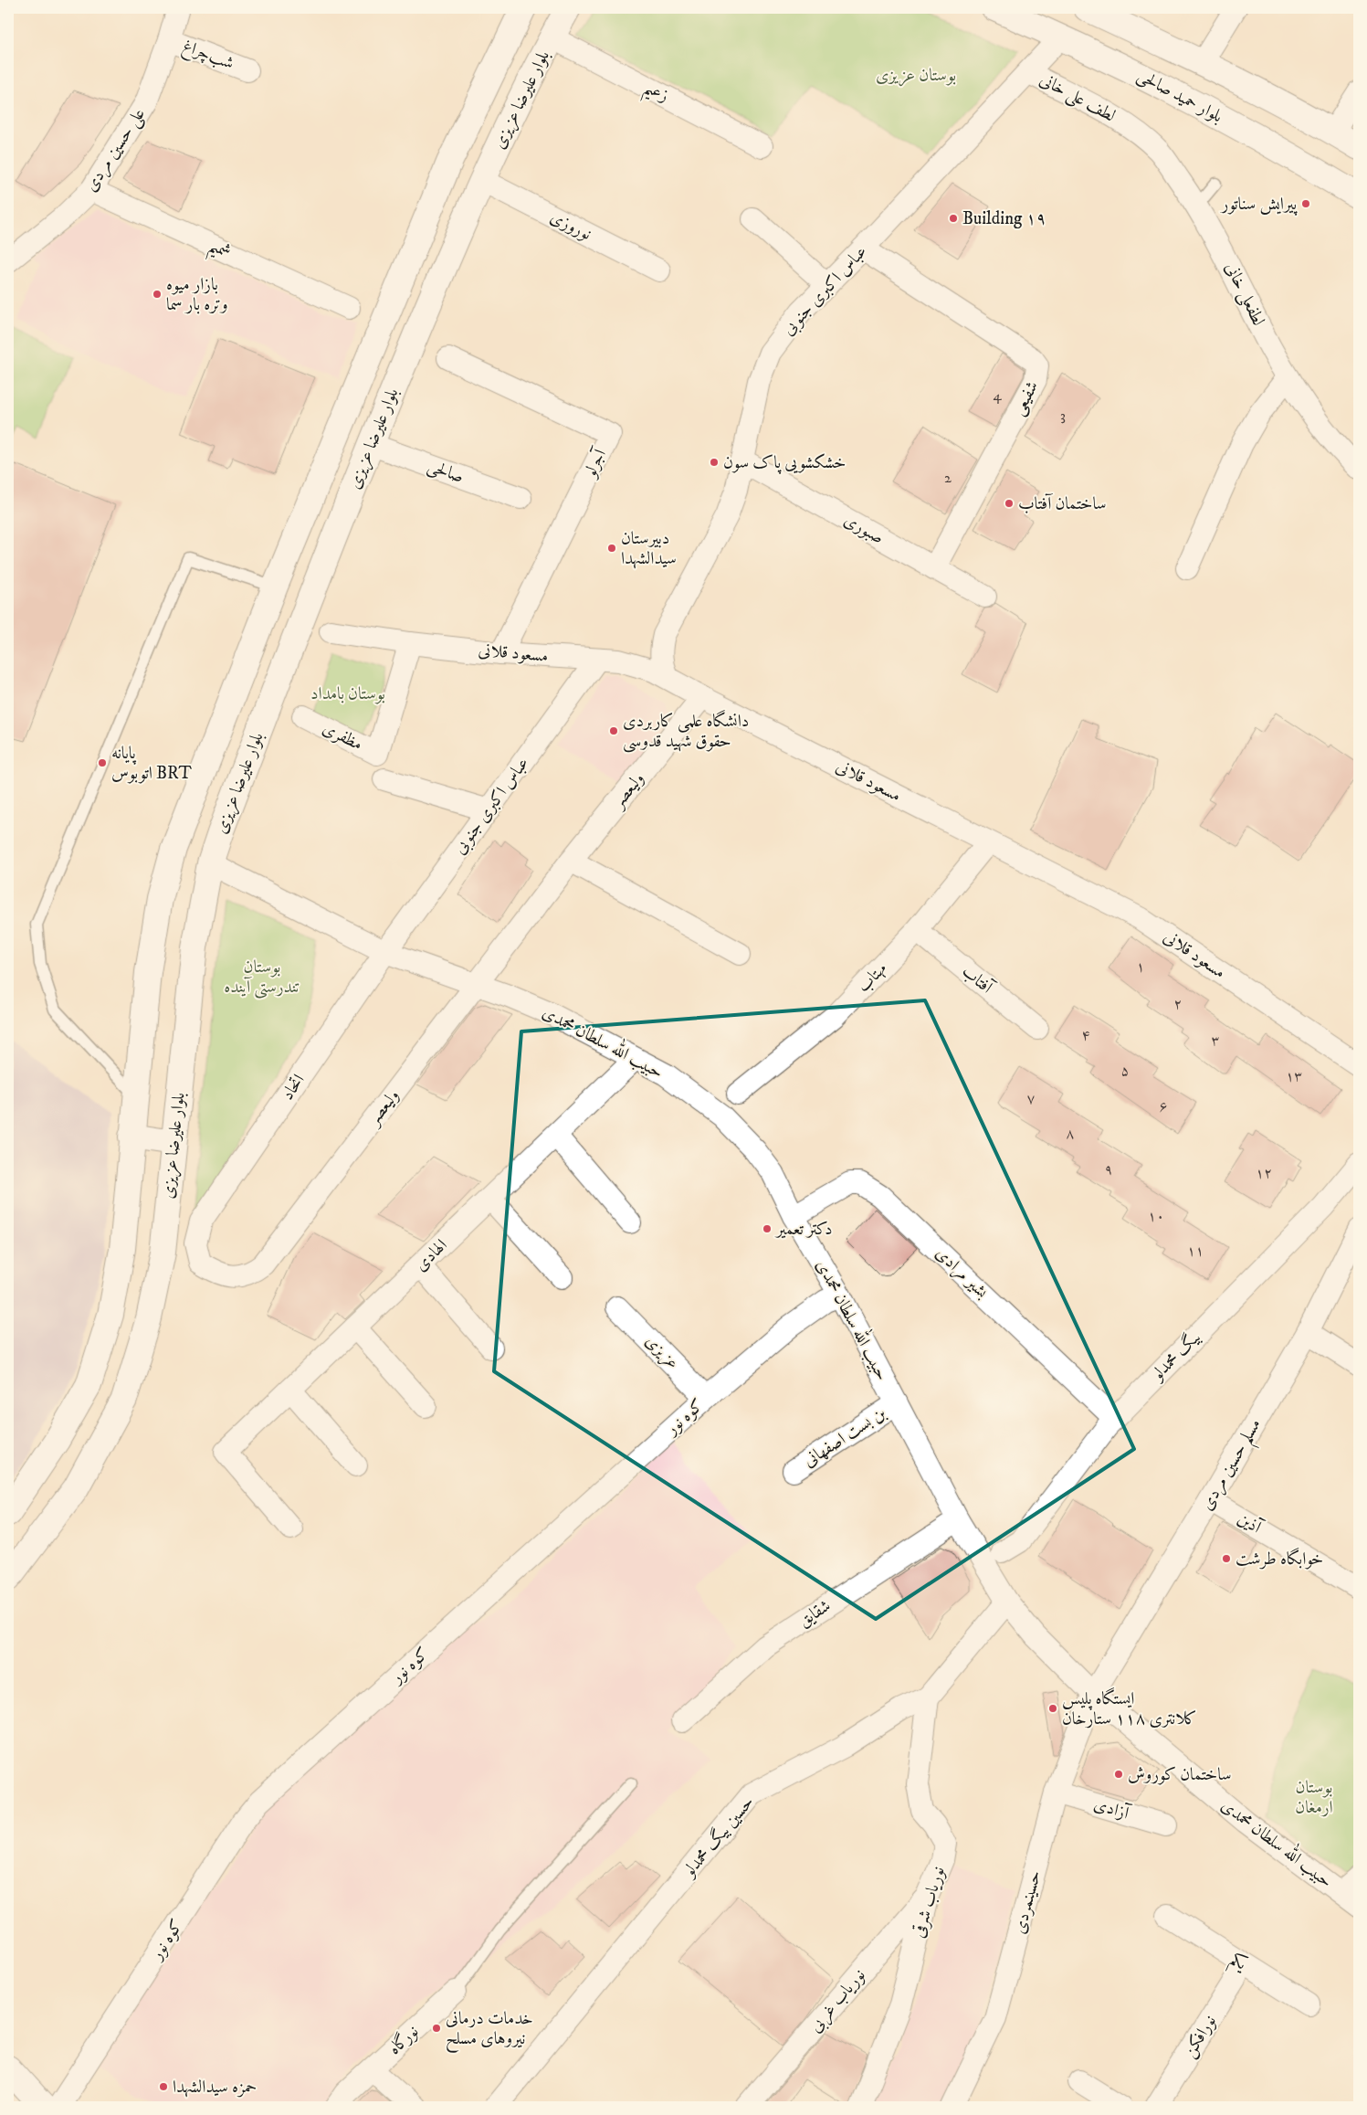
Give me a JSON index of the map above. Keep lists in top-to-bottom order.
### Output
{
  "streets": {
    "main road": ["بلوار حمید صالحی", "بلوار علیرضا عزیزی"],
    "street": [
      "شب‌چراغ",
      "زعیم",
      "لطف علی خانی",
      "علی حسین مردی",
      "نوروزی",
      "شمیم",
      "عباس اکبری جنوبی",
      "لطفعلی خانی",
      "شفیعی",
      "آجرلو",
      "صالحی",
      "صبوری",
      "مسعود قلانی",
      "مظفری",
      "ولیعصر",
      "مهتاب",
      "آفتاب",
      "حبیب الله سلطان محمدی",
      "اتحاد",
      "الهادی",
      "بشیر مرادی",
      "عزیزی",
      "بیگ محمدلو",
      "کوه نور",
      "بن بست اصفهانی",
      "مسلم حسین مردی",
      "آذین",
      "شقایق",
      "آزادی",
      "حسین بیگ محمدلو",
      "نوریاب شرقی",
      "حسینمردی",
      "یکم",
      "نوریاب غربی",
      "نورافکن",
      "نورگاه"
    ]
  },
  "crossings": [
    ["شب‌چراغ", "علی حسین مردی"],
    ["زعیم", "بلوار علیرضا عزیزی"],
    ["بلوار حمید صالحی", "عباس اکبری جنوبی"],
    ["لطف علی خانی", "عباس اکبری جنوبی"],
    ["لطف علی خانی", "لطفعلی خانی"],
    ["بلوار علیرضا عزیزی", "نوروزی"],
    ["بلوار علیرضا عزیزی", "صالحی"],
    ["بلوار علیرضا عزیزی", "حبیب الله سلطان محمدی"],
    ["علی حسین مردی", "شمیم"],
    ["عباس اکبری جنوبی", "شفیعی"],
    ["عباس اکبری جنوبی", "صبوری"],
    ["عباس اکبری جنوبی", "مسعود قلانی"],
    ["عباس اکبری جنوبی", "حبیب الله سلطان محمدی"],
    ["عباس اکبری جنوبی", "اتحاد"],
    ["شفیعی", "صبوری"],
    ["آجرلو", "مسعود قلانی"],
    ["مسعود قلانی", "مظفری"],
    ["مسعود قلانی", "ولیعصر"],
    ["مسعود قلانی", "مهتاب"],
    ["ولیعصر", "حبیب الله سلطان محمدی"],
    ["ولیعصر", "اتحاد"],
    ["مهتاب", "آفتاب"],
    ["حبیب الله سلطان محمدی", "اتحاد"],
    ["حبیب الله سلطان محمدی", "الهادی"],
    ["حبیب الله سلطان محمدی", "بشیر مرادی"],
    ["حبیب الله سلطان محمدی", "کوه نور"],
    ["حبیب الله سلطان محمدی", "بن بست اصفهانی"],
    ["حبیب الله سلطان محمدی", "مسلم حسین مردی"],
    ["حبیب الله سلطان محمدی", "شقایق"],
    ["حبیب الله سلطان محمدی", "حسین بیگ محمدلو"],
    ["حبیب الله سلطان محمدی", "حسینمردی"],
    ["بشیر مرادی", "بیگ محمدلو"],
    ["عزیزی", "کوه نور"],
    ["مسلم حسین مردی", "آذین"],
    ["مسلم حسین مردی", "حسینمردی"],
    ["آزادی", "حسینمردی"],
    ["حسین بیگ محمدلو", "نوریاب شرقی"],
    ["نوریاب شرقی", "نوریاب غربی"],
    ["یکم", "نورافکن"]
  ],
  "parks": [
    "بوستان عزیزی",
    "بوستان بامداد",
    "بوستان تندرستی آینده",
    "بوستان ارمغان"
  ],
  "places": [
    "پیرایش سناتور",
    "Building ۱۹",
    "بازار میوه وتره بار سما",
    "خشکشویی پاک سون",
    "ساختمان آفتاب",
    "دبيرستان سیدالشهدا",
    "دانشگاه علمی کاربردی حقوق شهید قدوسی",
    "پایانه اتوبوس BRT",
    "دکتر تعمیر",
    "خوابگاه طرشت",
    "ایستگاه پلیس کلانتری ۱۱۸ ستارخان",
    "ساختمان کوروش",
    "خدمات درمانی نیروهای مسلح",
    "حمزه سیدالشهدا"
  ],
  "house_numbers": [
    "4",
    "3",
    "2",
    "۱",
    "۲",
    "۴",
    "۳",
    "۵",
    "۱۳",
    "۷",
    "۶",
    "۸",
    "۹",
    "۱۲",
    "۱۰",
    "۱۱"
  ]
}
